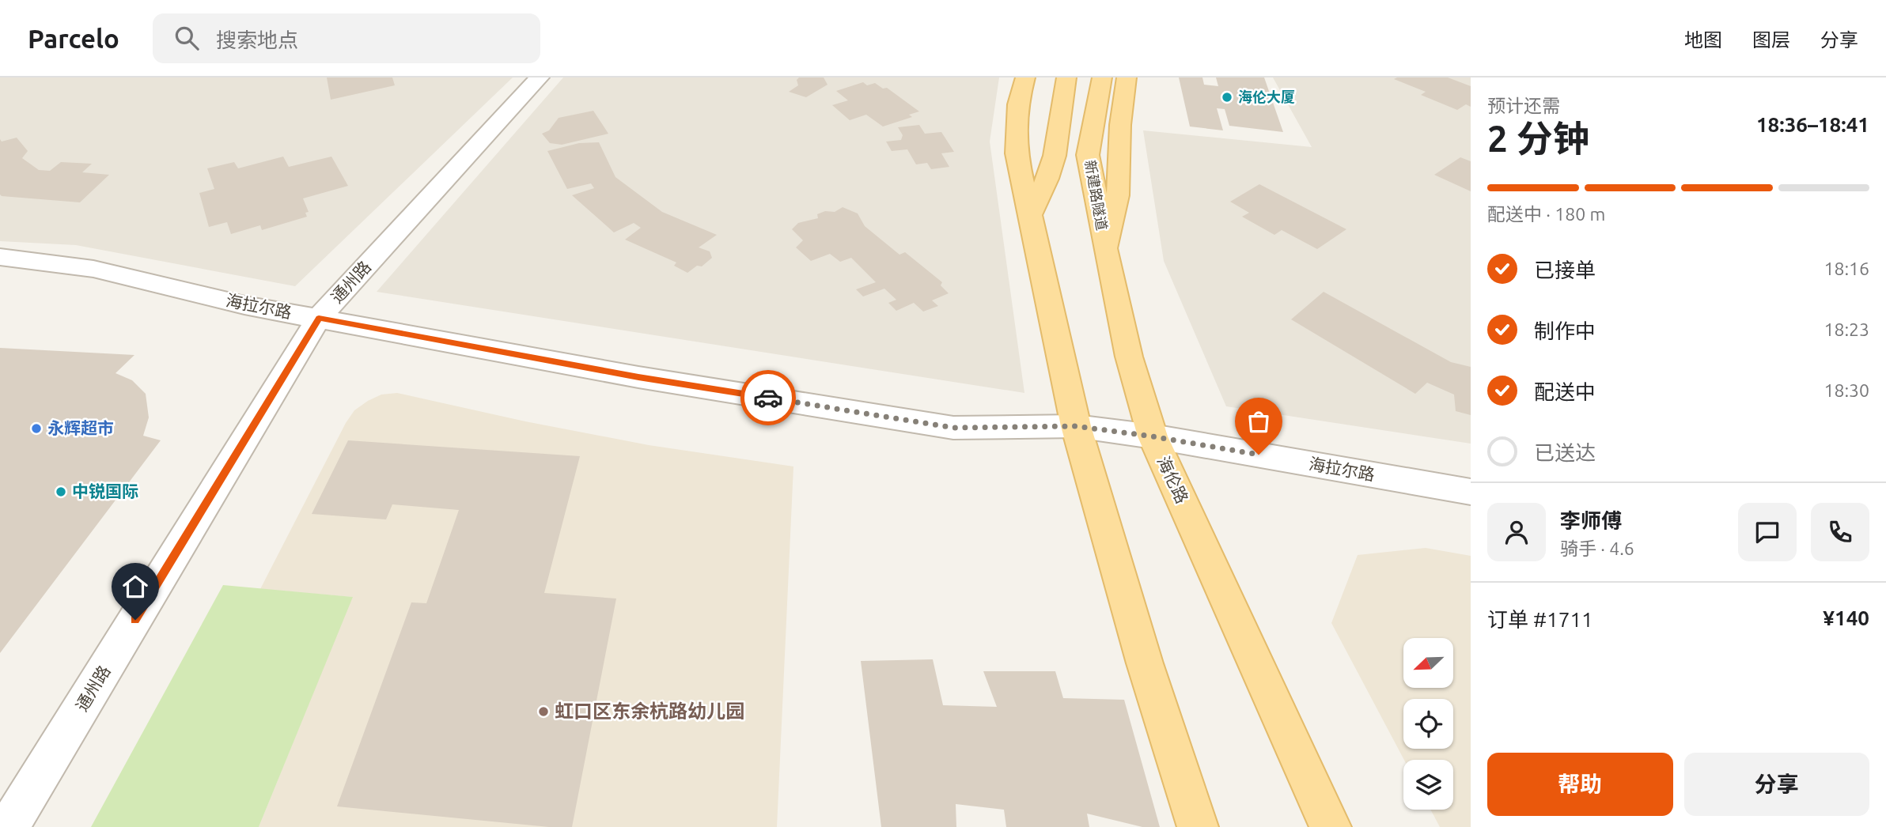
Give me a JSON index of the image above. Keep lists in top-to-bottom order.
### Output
{
  "streets": {
    "main road": ["新建路隧道", "海伦路"],
    "street": ["通州路", "海拉尔路"]
  },
  "crossings": [
    ["新建路隧道", "海伦路"],
    ["通州路", "海拉尔路"],
    ["海拉尔路", "海伦路"]
  ],
  "places": [
    "海伦大厦",
    "永辉超市",
    "中锐国际",
    "虹口区东余杭路幼儿园"
  ],
  "north": "bottom left",
  "page": {
    "header": "Parcelo",
    "search": "搜索地点",
    "nav": ["地图", "图层", "分享"],
    "heading": ["2 分钟", "预计还需", "18:36–18:41"],
    "panel": [
      "李师傅",
      "骑手 · 4.6",
      "订单 #1711",
      "¥140"
    ],
    "bar": "配送中 · 180 m",
    "list": [
      ["已接单", "18:16"],
      ["制作中", "18:23"],
      ["配送中", "18:30"],
      "已送达"
    ],
    "buttons": ["帮助", "分享"]
  }
}
